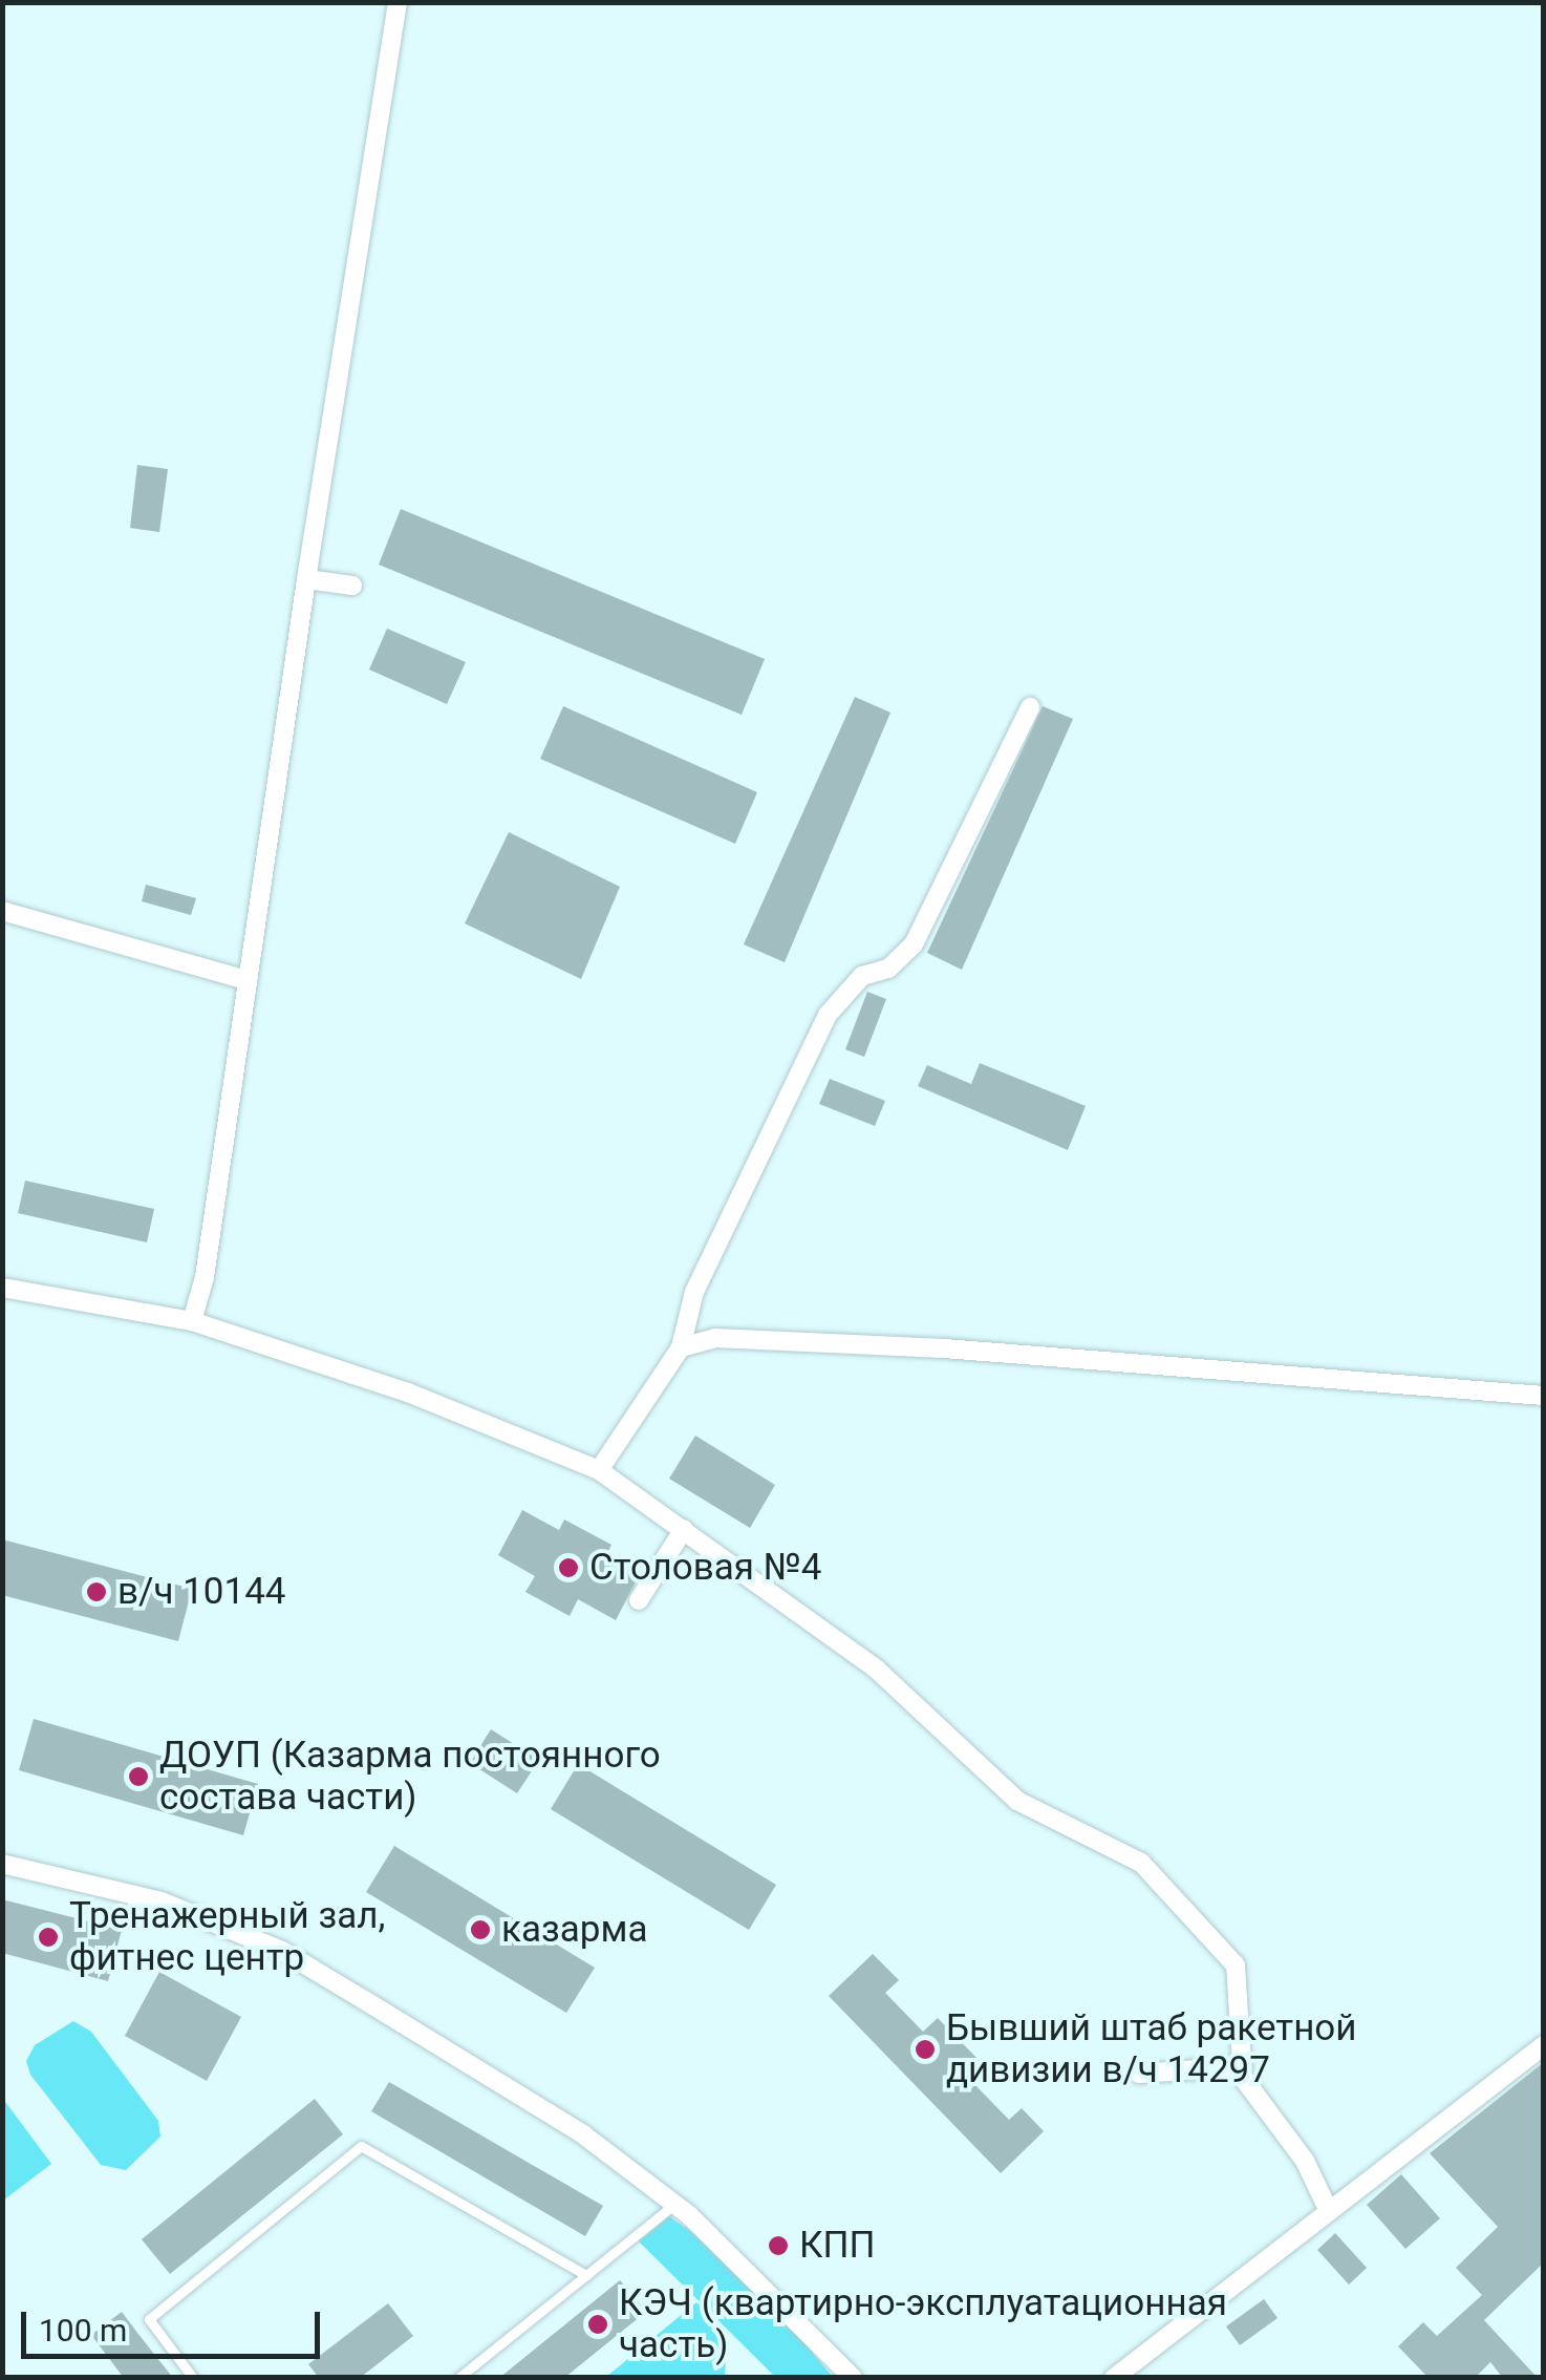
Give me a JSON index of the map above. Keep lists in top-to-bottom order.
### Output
{
  "places": [
    "Столовая №4",
    "в/ч 10144",
    "ДОУП (Казарма постоянного состава части)",
    "казарма",
    "Тренажерный зал, фитнес центр",
    "Бывший штаб ракетной дивизии в/ч 14297",
    "КПП",
    "КЭЧ (квартирно-эксплуатационная часть)"
  ],
  "scale_bar": "100 m"
}
